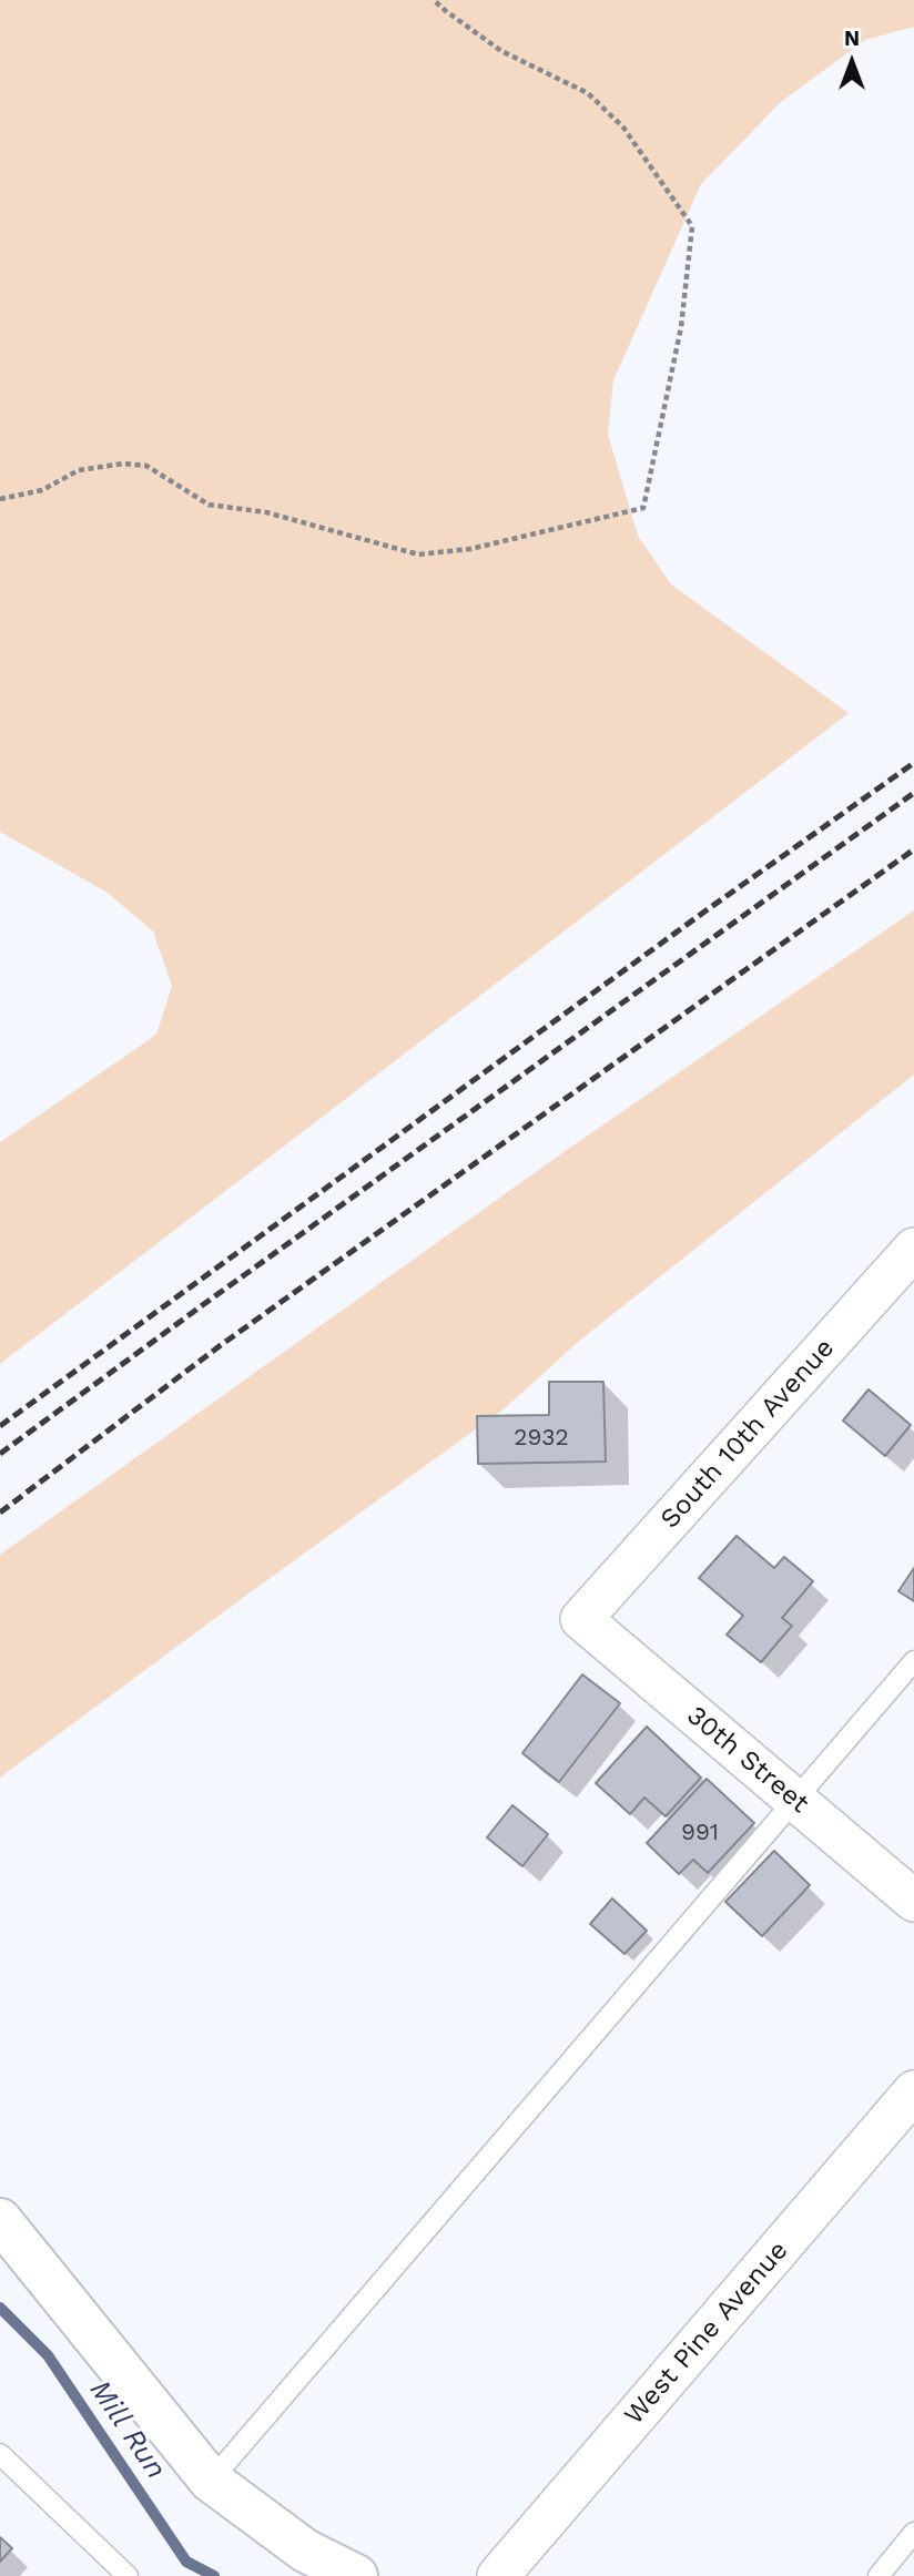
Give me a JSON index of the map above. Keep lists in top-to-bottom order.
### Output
{
  "streets": {
    "street": ["South 10th Avenue", "30th Street", "West Pine Avenue"]
  },
  "crossings": [
    ["South 10th Avenue", "30th Street"]
  ],
  "water": ["Mill Run"],
  "house_numbers": ["2932", "991"],
  "north": "top"
}
